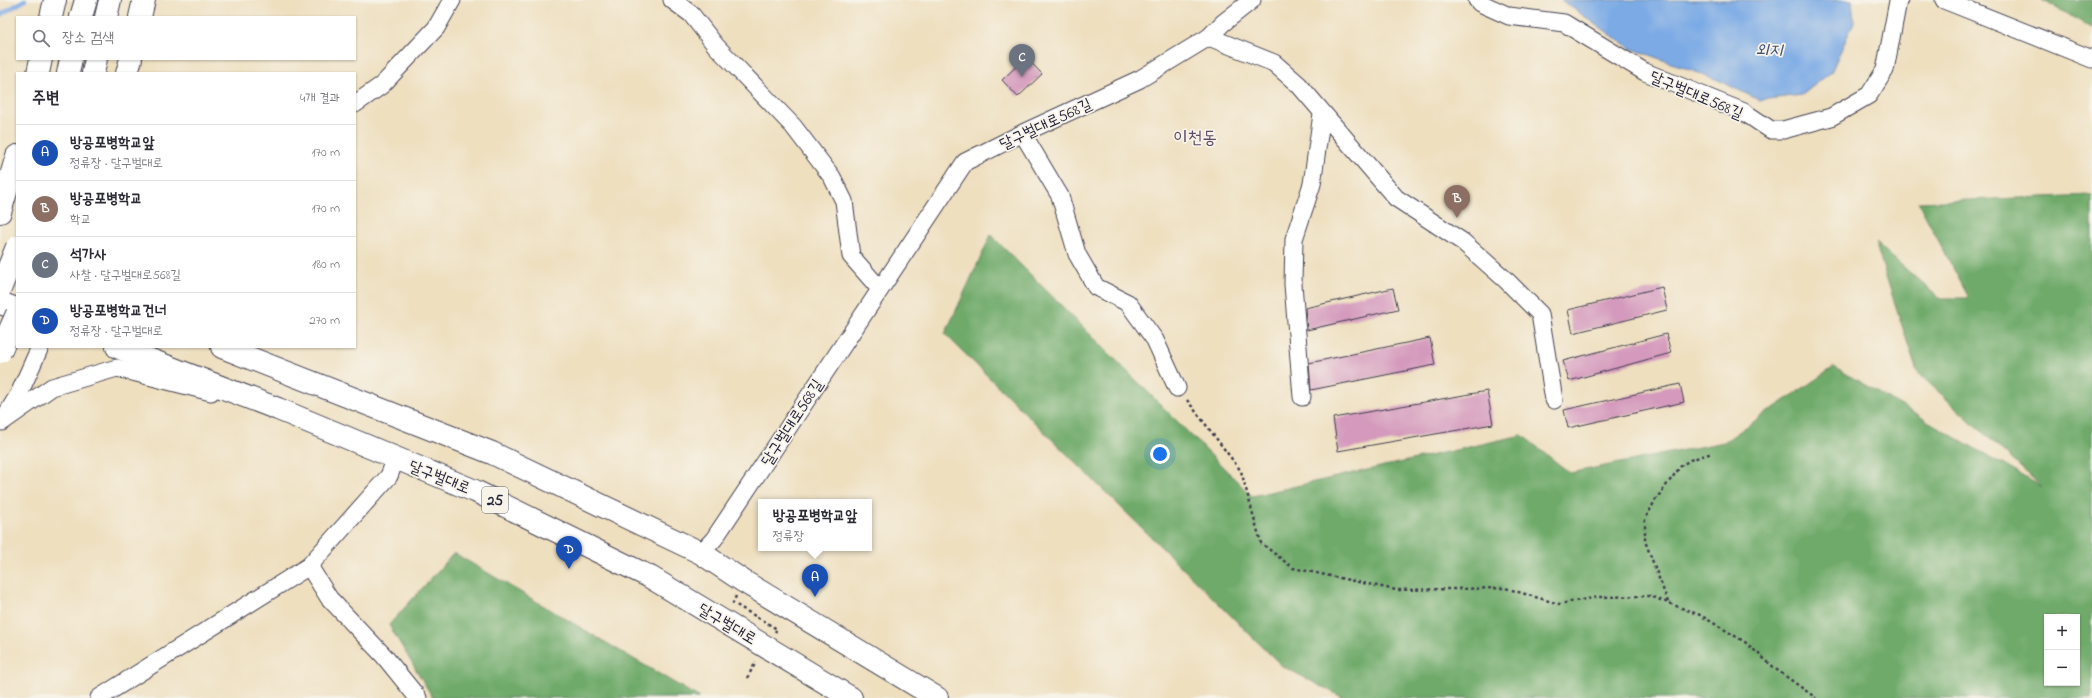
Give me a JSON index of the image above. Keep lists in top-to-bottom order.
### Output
{
  "streets": {
    "main road": ["달구벌대로", "25"],
    "street": ["달구벌대로568길"]
  },
  "crossings": [
    ["달구벌대로568길", "25"]
  ],
  "districts": ["이천동"],
  "water": ["외지"],
  "page": {
    "search": "장소 검색",
    "pins": [
      "C",
      "B",
      "D",
      "A"
    ],
    "heading": ["주변", "4개 결과"],
    "list": [
      {
        "mark": "A",
        "name": "방공포병학교앞",
        "note": "정류장 · 달구벌대로",
        "value": "170 m"
      },
      {
        "mark": "B",
        "name": "방공포병학교",
        "note": "학교",
        "value": "170 m"
      },
      {
        "mark": "C",
        "name": "석가사",
        "note": "사찰 · 달구벌대로568길",
        "value": "180 m"
      },
      {
        "mark": "D",
        "name": "방공포병학교건너",
        "note": "정류장 · 달구벌대로",
        "value": "270 m"
      }
    ],
    "popup": ["방공포병학교앞", "정류장"],
    "map_buttons": ["+", "−"]
  }
}
